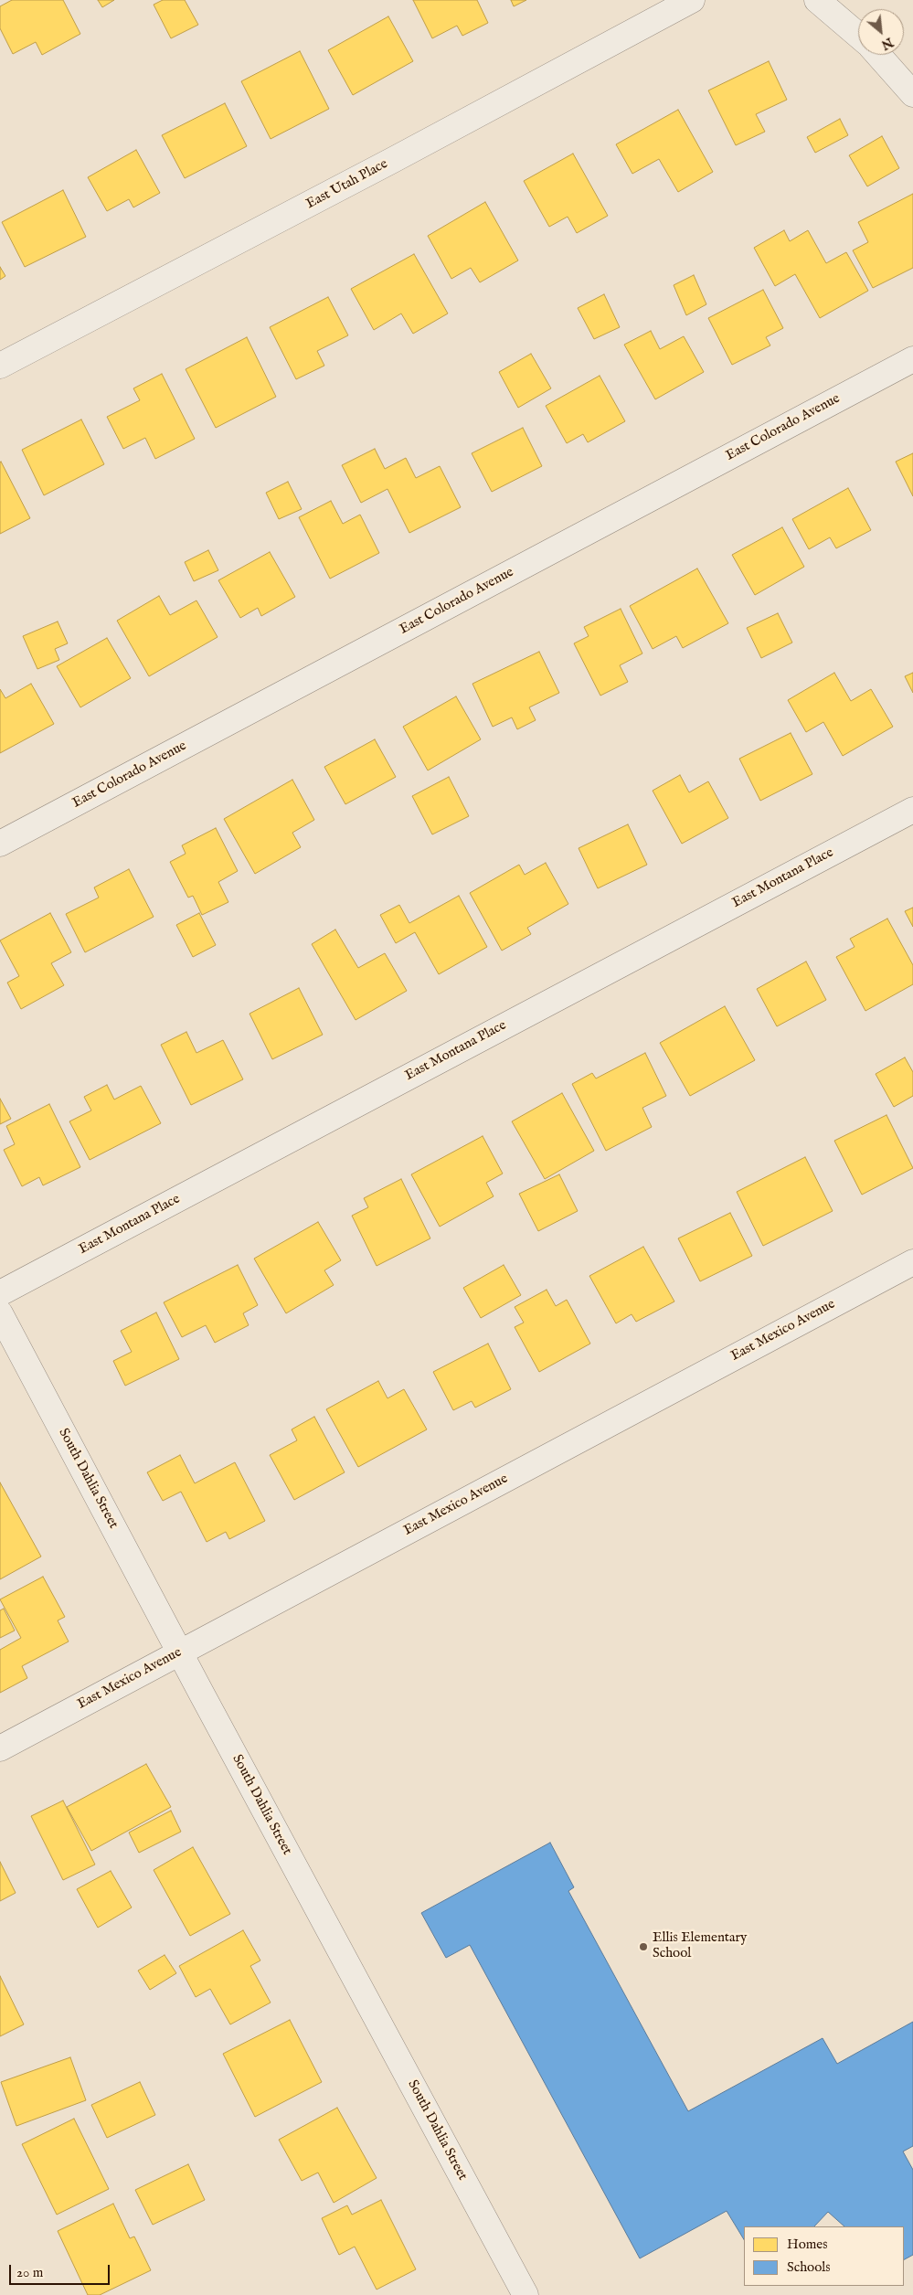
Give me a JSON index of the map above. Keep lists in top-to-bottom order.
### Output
{
  "streets": {
    "street": [
      "East Utah Place",
      "East Colorado Avenue",
      "East Montana Place",
      "East Mexico Avenue",
      "South Dahlia Street"
    ]
  },
  "crossings": [
    ["East Mexico Avenue", "South Dahlia Street"]
  ],
  "places": ["Ellis Elementary School"],
  "legend": ["Homes", "Schools"],
  "scale_bar": "20 m",
  "north": "bottom right"
}
